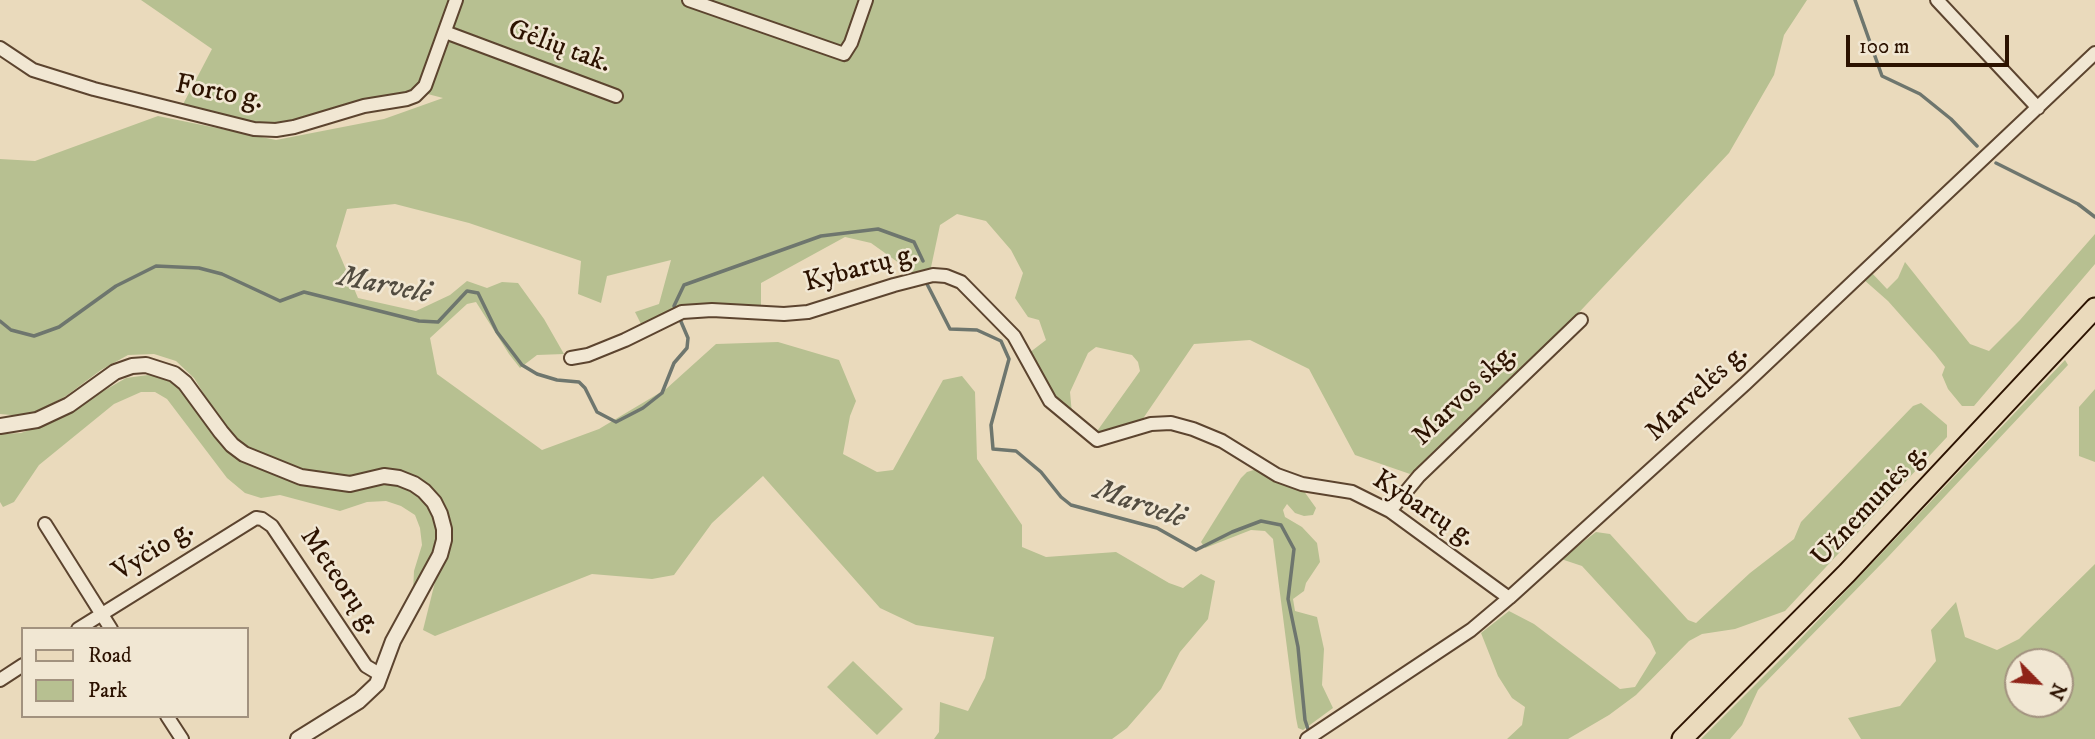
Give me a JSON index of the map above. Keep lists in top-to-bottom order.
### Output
{
  "streets": {
    "main road": ["Užnemunės g."],
    "street": [
      "Gėlių tak.",
      "Forto g.",
      "Kybartų g.",
      "Marvelės g.",
      "Marvos skg.",
      "Vyčio g.",
      "Meteorų g."
    ]
  },
  "crossings": [
    ["Gėlių tak.", "Forto g."],
    ["Kybartų g.", "Marvelės g."],
    ["Kybartų g.", "Marvos skg."],
    ["Vyčio g.", "Meteorų g."]
  ],
  "water": ["Marvelė"],
  "legend": ["Road", "Park"],
  "scale_bar": "100 m",
  "north": "bottom right"
}
